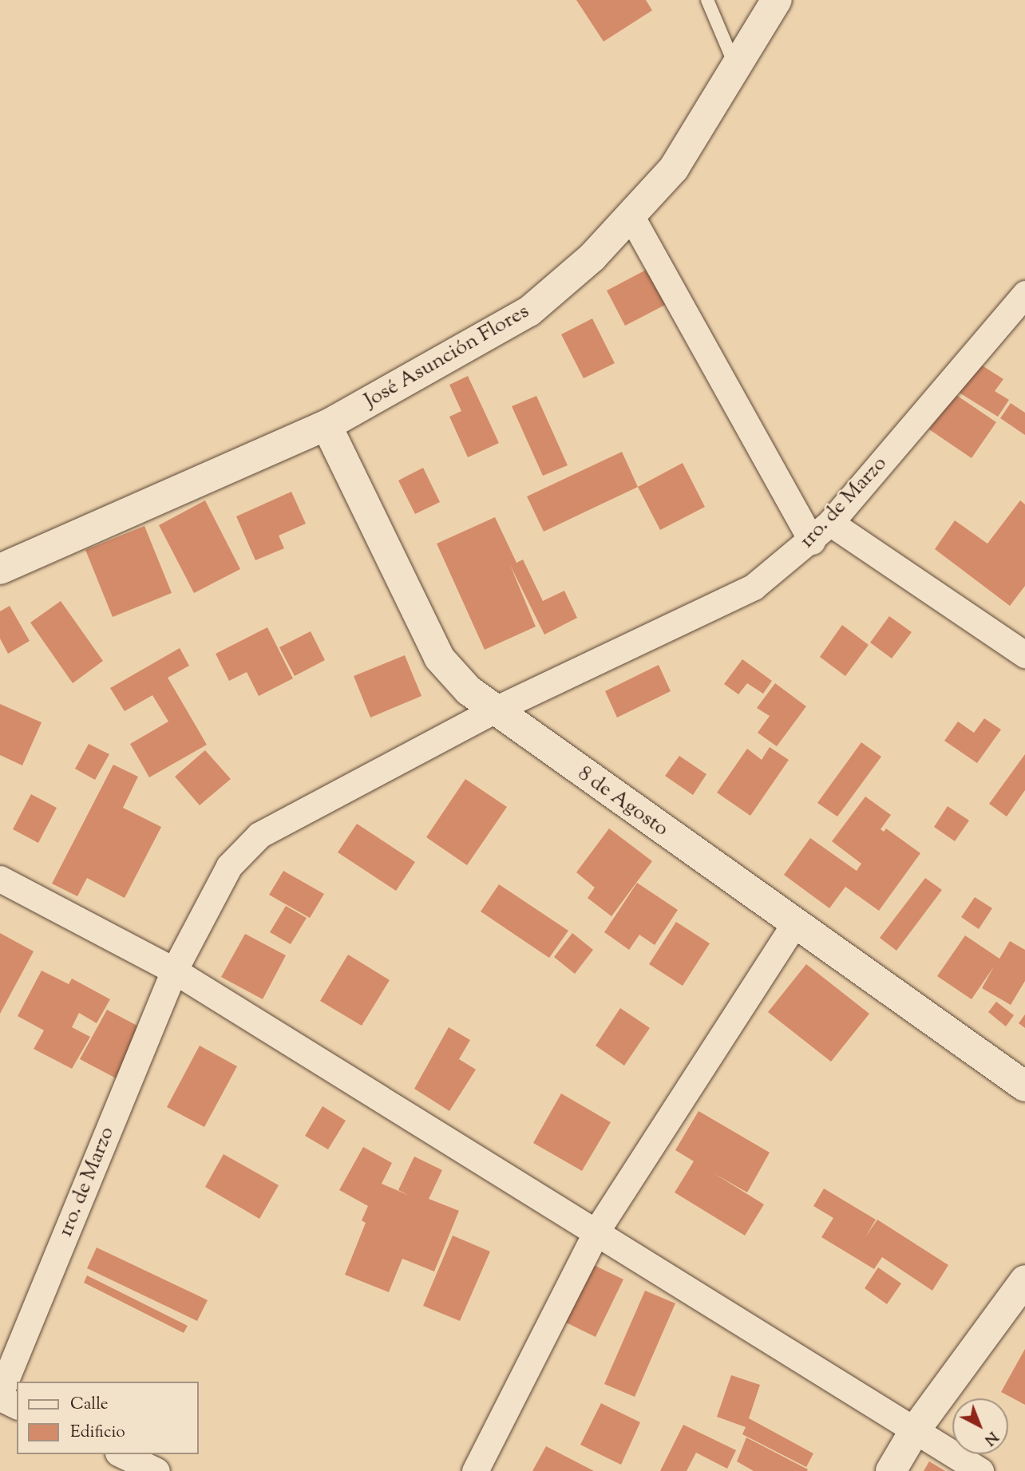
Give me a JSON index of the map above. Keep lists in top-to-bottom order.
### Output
{
  "streets": {
    "street": ["José Asunción Flores", "1ro. de Marzo", "8 de Agosto"]
  },
  "crossings": [
    ["José Asunción Flores", "8 de Agosto"],
    ["1ro. de Marzo", "8 de Agosto"]
  ],
  "legend": ["Calle", "Edificio"],
  "north": "bottom right"
}
